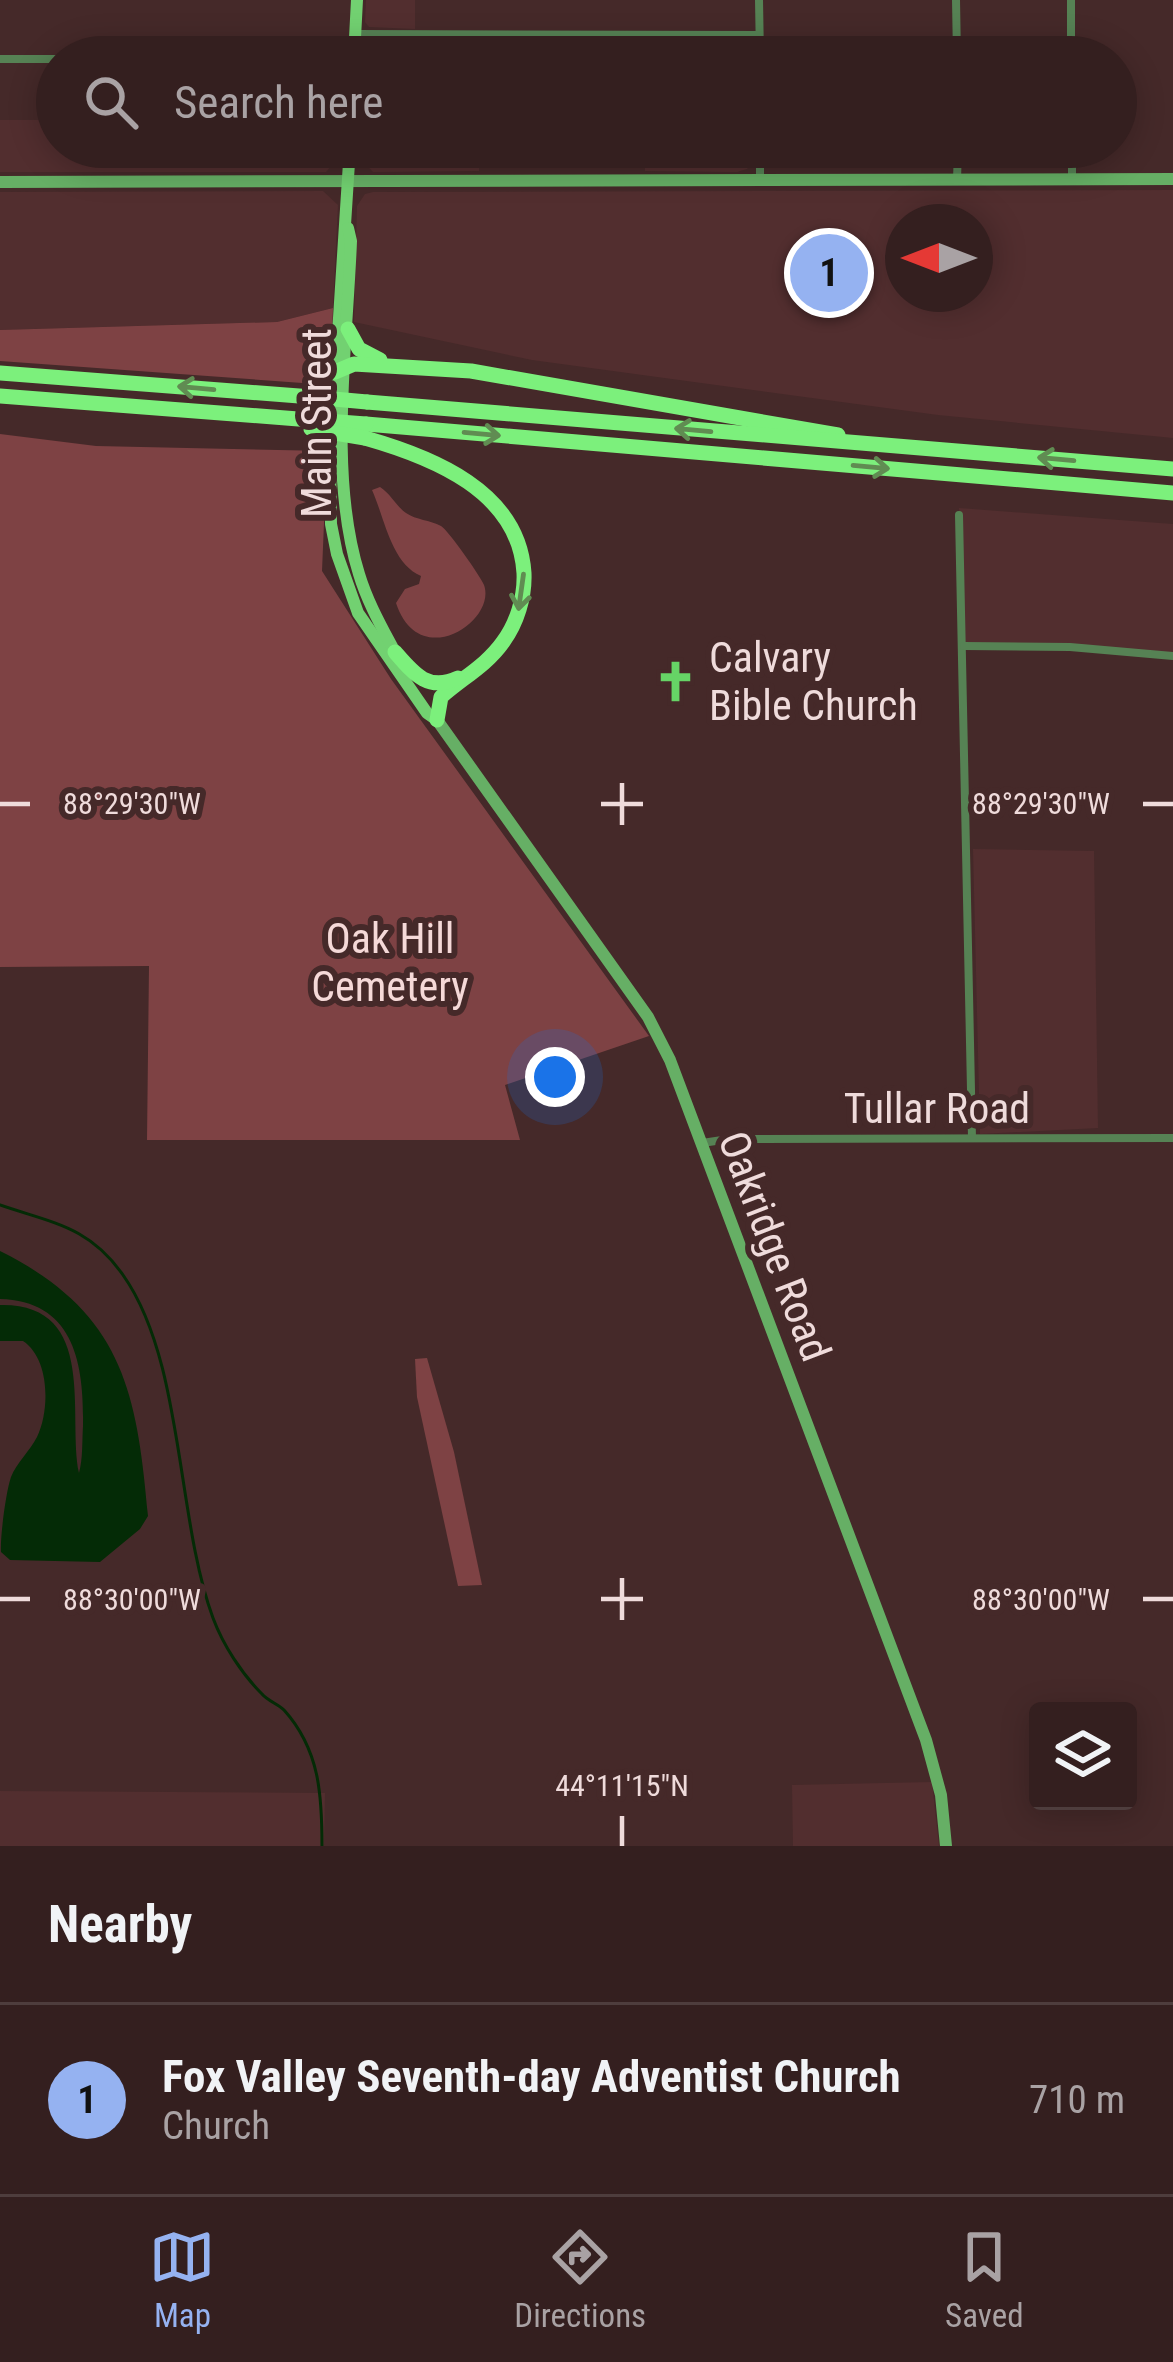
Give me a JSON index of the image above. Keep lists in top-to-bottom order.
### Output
{
  "streets": {
    "main road": ["Main Street"],
    "street": ["Tullar Road", "Oakridge Road"]
  },
  "crossings": [
    ["Main Street", "Oakridge Road"],
    ["Tullar Road", "Oakridge Road"]
  ],
  "parks": ["Oak Hill Cemetery"],
  "places": {
    "church": ["Calvary Bible Church"]
  },
  "north": "left",
  "page": {
    "search": "Search here",
    "pins": "1",
    "heading": "Nearby",
    "list": [
      {
        "mark": "1",
        "name": "Fox Valley Seventh-day Adventist Church",
        "note": "Church",
        "value": "710 m"
      }
    ],
    "nav": ["Map", "Directions", "Saved"]
  },
  "coordinates": ["88°29'30\"W", "88°30'00\"W", "44°11'15\"N"]
}
